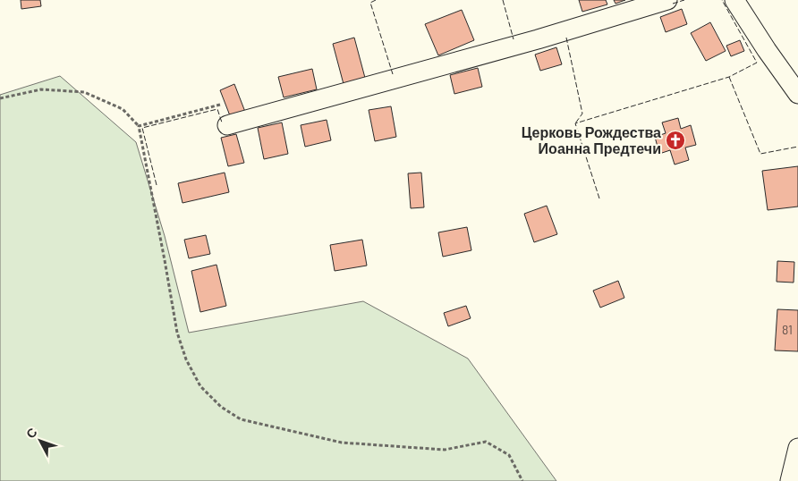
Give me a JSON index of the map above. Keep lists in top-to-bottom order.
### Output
{
  "places": {
    "church": ["Церковь Рождества Иоанна Предтечи"]
  },
  "house_numbers": ["81"],
  "north": "top left"
}
